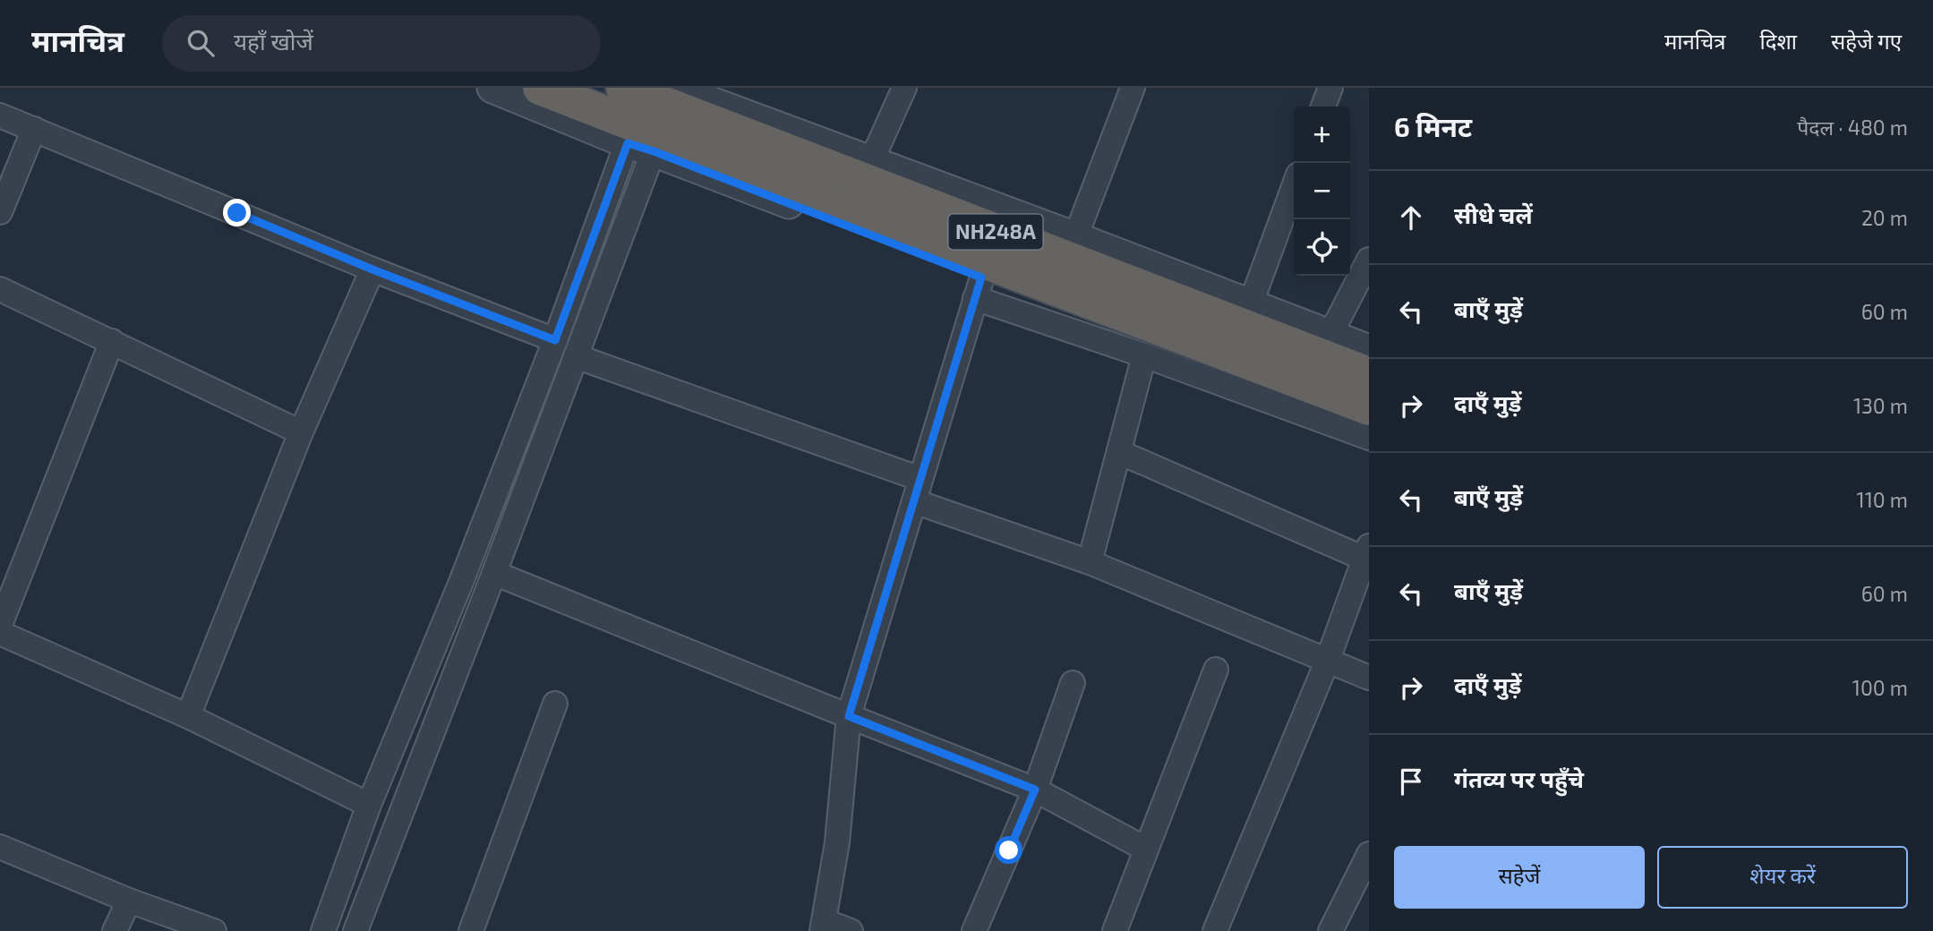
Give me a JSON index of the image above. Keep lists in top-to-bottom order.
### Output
{
  "streets": {
    "highway": ["NH248A"]
  },
  "page": {
    "header": "मानचित्र",
    "search": "यहाँ खोजें",
    "nav": ["मानचित्र", "दिशा", "सहेजे गए"],
    "heading": ["6 मिनट", "पैदल · 480 m"],
    "map_buttons": ["+", "−"],
    "list": [
      ["सीधे चलें", "20 m"],
      ["बाएँ मुड़ें", "60 m"],
      ["दाएँ मुड़ें", "130 m"],
      ["बाएँ मुड़ें", "110 m"],
      ["बाएँ मुड़ें", "60 m"],
      ["दाएँ मुड़ें", "100 m"],
      "गंतव्य पर पहुँचे"
    ],
    "buttons": ["सहेजें", "शेयर करें"]
  }
}
